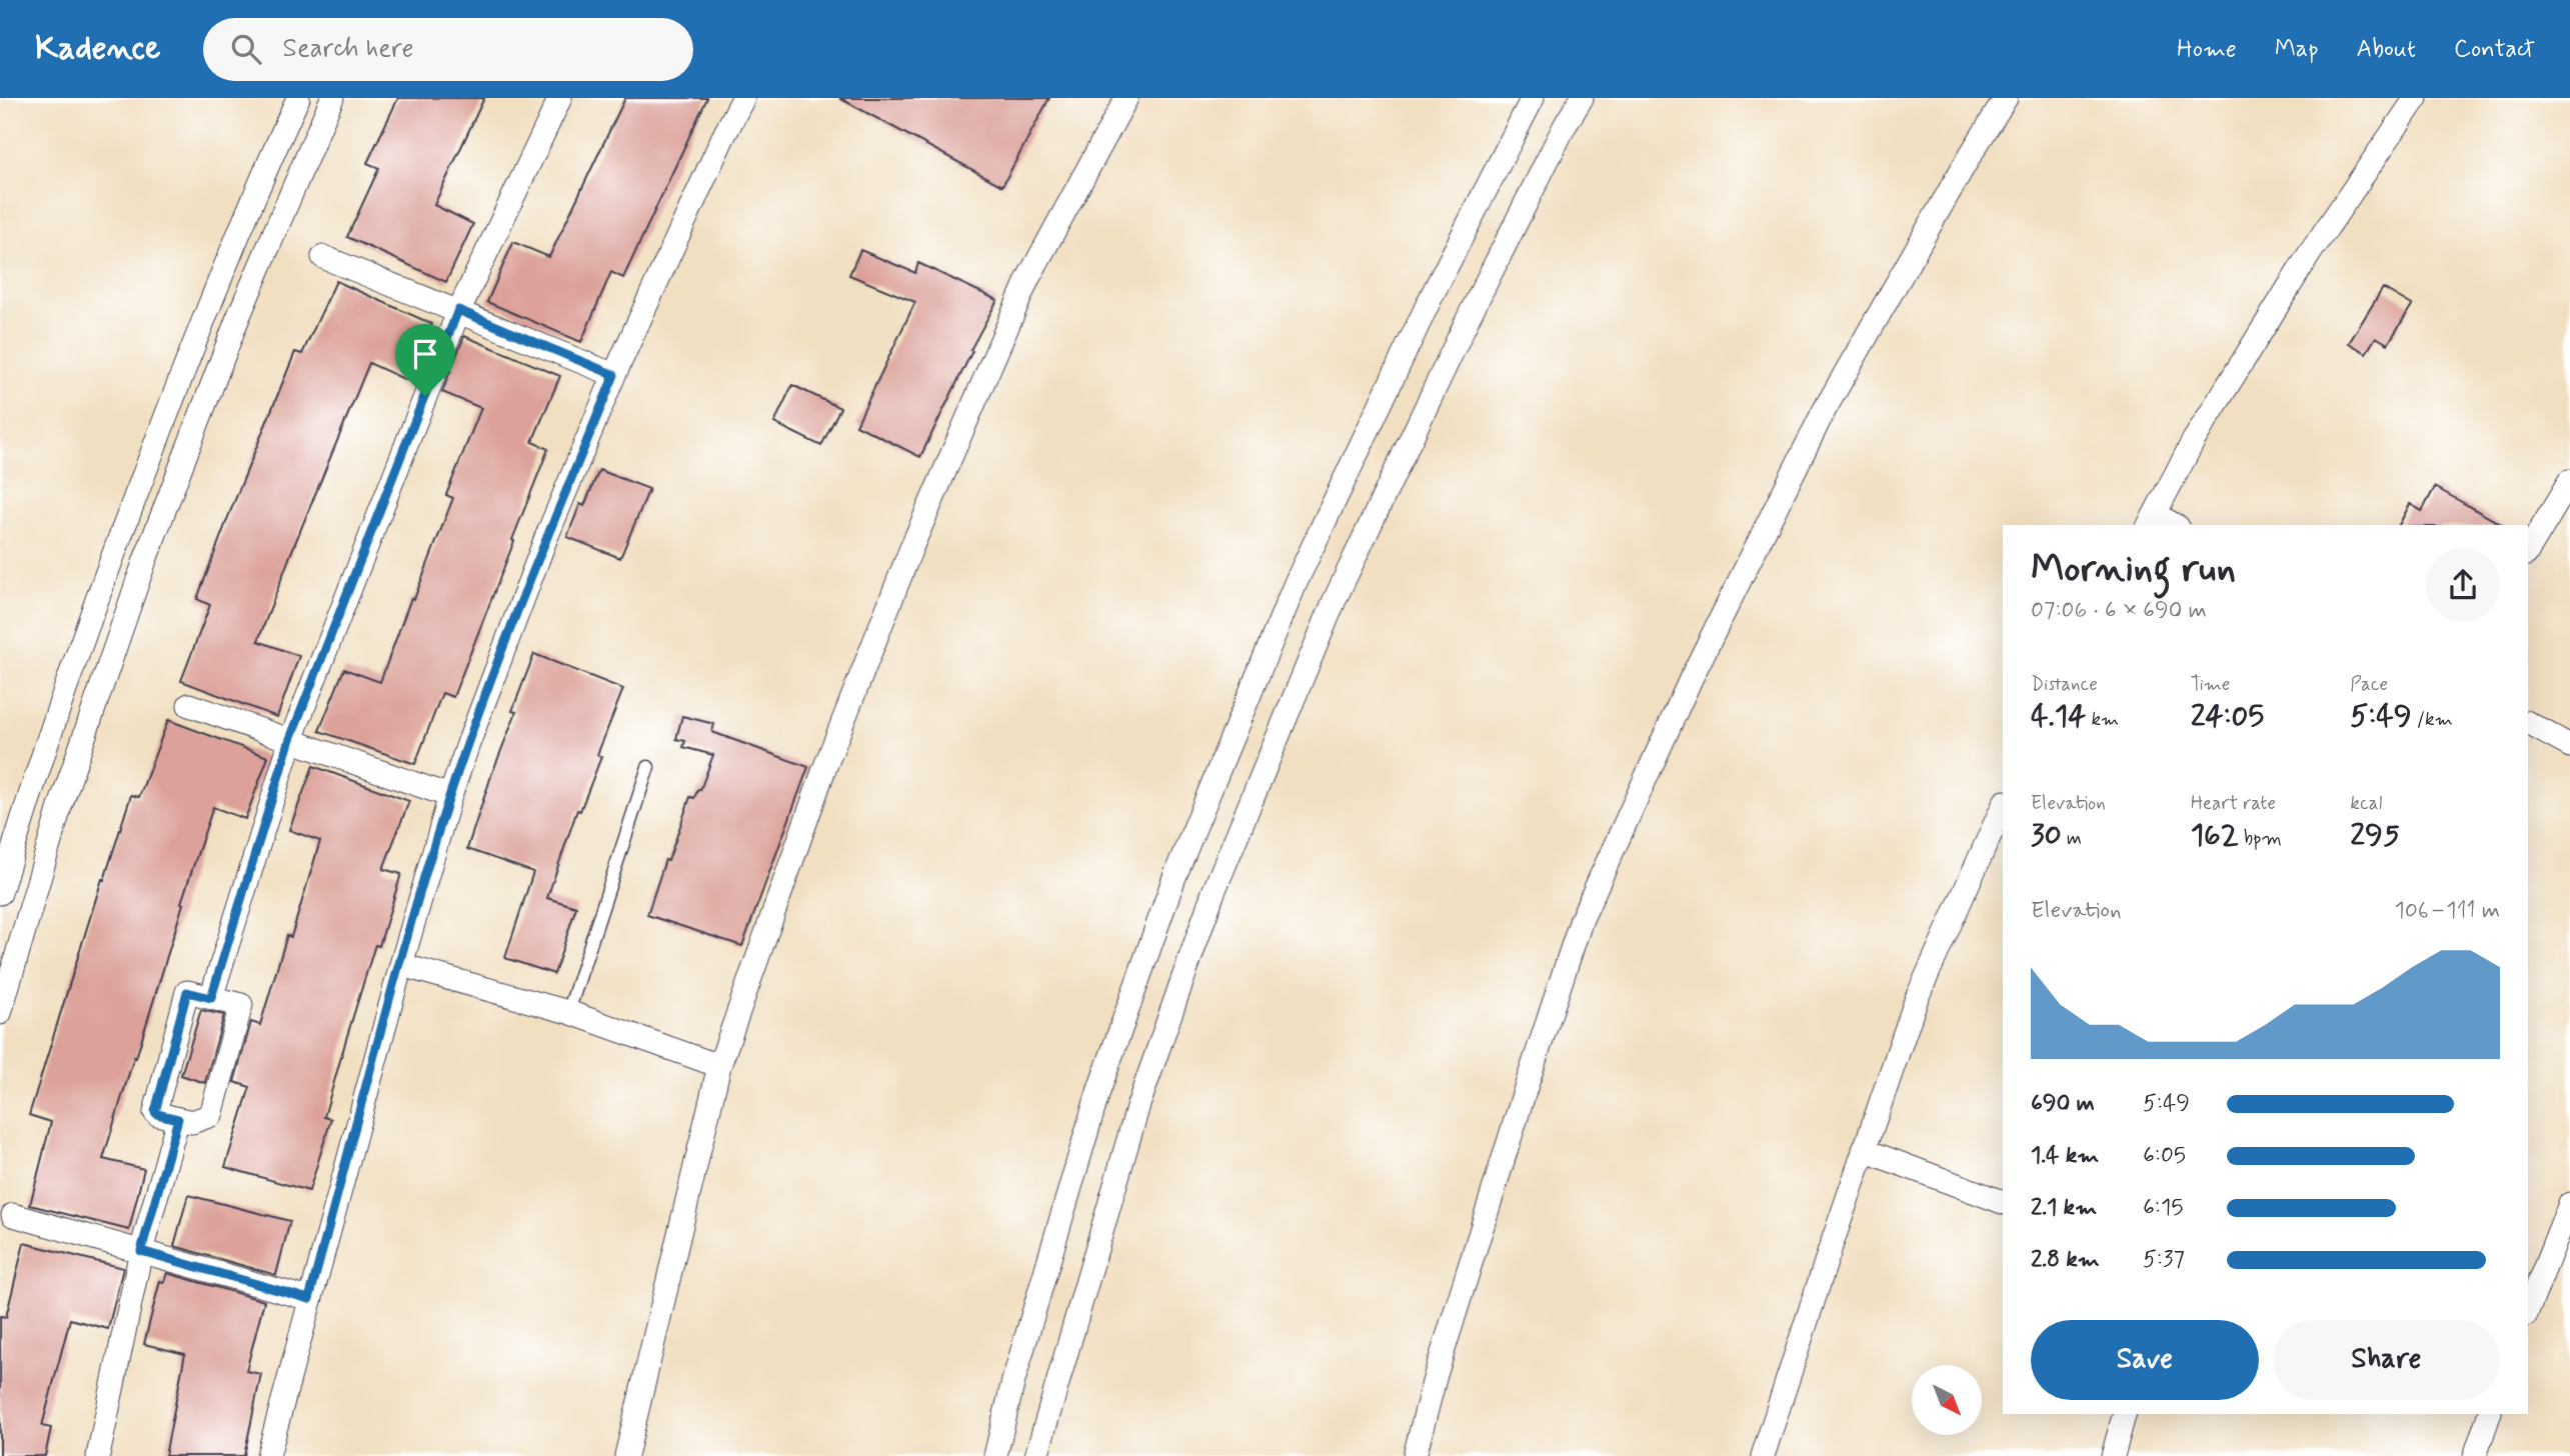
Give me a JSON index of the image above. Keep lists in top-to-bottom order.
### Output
{
  "north": "bottom right",
  "page": {
    "header": "Kadence",
    "search": "Search here",
    "nav": [
      "Home",
      "Map",
      "About",
      "Contact"
    ],
    "heading": ["Morning run", "07:06 · 6 × 690 m"],
    "stats": [
      ["Distance", "4.14 km"],
      ["Time", "24:05"],
      ["Pace", "5:49 /km"],
      ["Elevation", "30 m"],
      ["Heart rate", "162 bpm"],
      ["kcal", "295"]
    ],
    "chart": ["Elevation", "106–111 m"],
    "list": [
      {
        "name": "690 m",
        "note": "5:49"
      },
      {
        "name": "1.4 km",
        "note": "6:05"
      },
      {
        "name": "2.1 km",
        "note": "6:15"
      },
      {
        "name": "2.8 km",
        "note": "5:37"
      }
    ],
    "buttons": ["Save", "Share"]
  }
}
